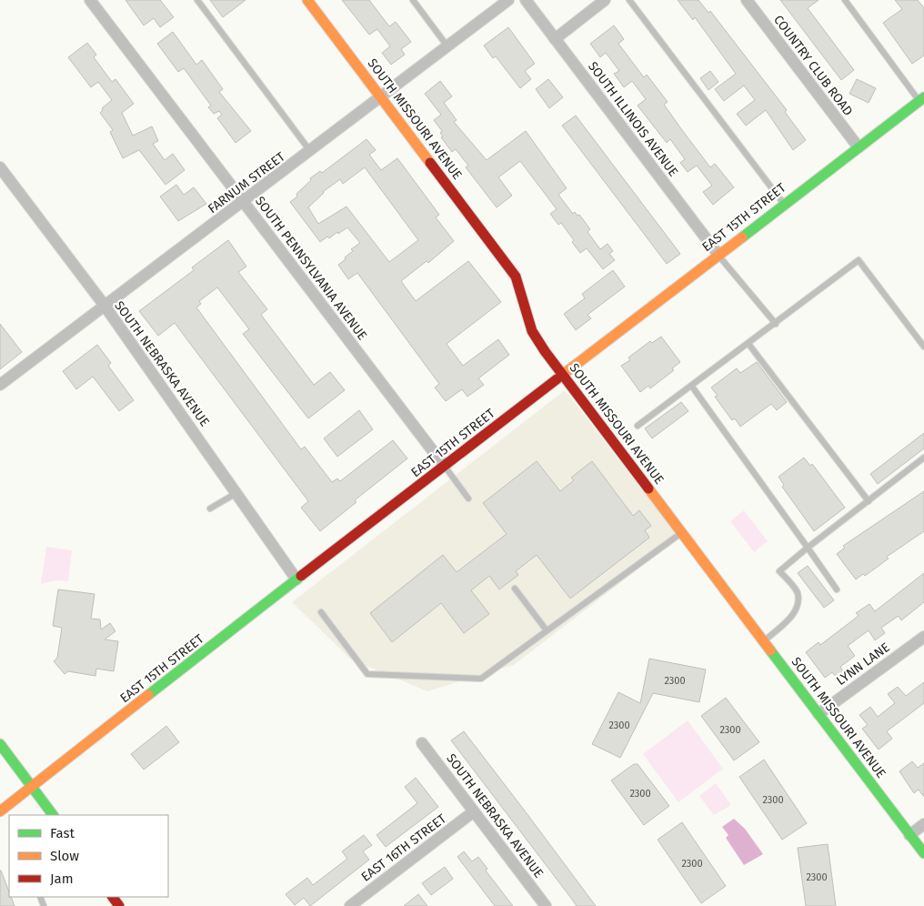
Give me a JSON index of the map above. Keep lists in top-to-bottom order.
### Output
{
  "streets": {
    "main road": ["SOUTH MISSOURI AVENUE", "EAST 15TH STREET"],
    "street": [
      "COUNTRY CLUB ROAD",
      "SOUTH ILLINOIS AVENUE",
      "FARNUM STREET",
      "SOUTH PENNSYLVANIA AVENUE",
      "SOUTH NEBRASKA AVENUE",
      "LYNN LANE",
      "EAST 16TH STREET"
    ]
  },
  "crossings": [
    ["COUNTRY CLUB ROAD", "EAST 15TH STREET"],
    ["SOUTH MISSOURI AVENUE", "FARNUM STREET"],
    ["SOUTH MISSOURI AVENUE", "EAST 15TH STREET"],
    ["SOUTH MISSOURI AVENUE", "LYNN LANE"],
    ["SOUTH ILLINOIS AVENUE", "EAST 15TH STREET"],
    ["FARNUM STREET", "SOUTH PENNSYLVANIA AVENUE"],
    ["FARNUM STREET", "SOUTH NEBRASKA AVENUE"],
    ["EAST 15TH STREET", "SOUTH PENNSYLVANIA AVENUE"],
    ["EAST 15TH STREET", "SOUTH NEBRASKA AVENUE"],
    ["SOUTH NEBRASKA AVENUE", "EAST 16TH STREET"]
  ],
  "house_numbers": [
    "2300",
    "2300",
    "2300",
    "2300",
    "2300",
    "2300",
    "2300"
  ],
  "legend": ["Fast", "Slow", "Jam"]
}
